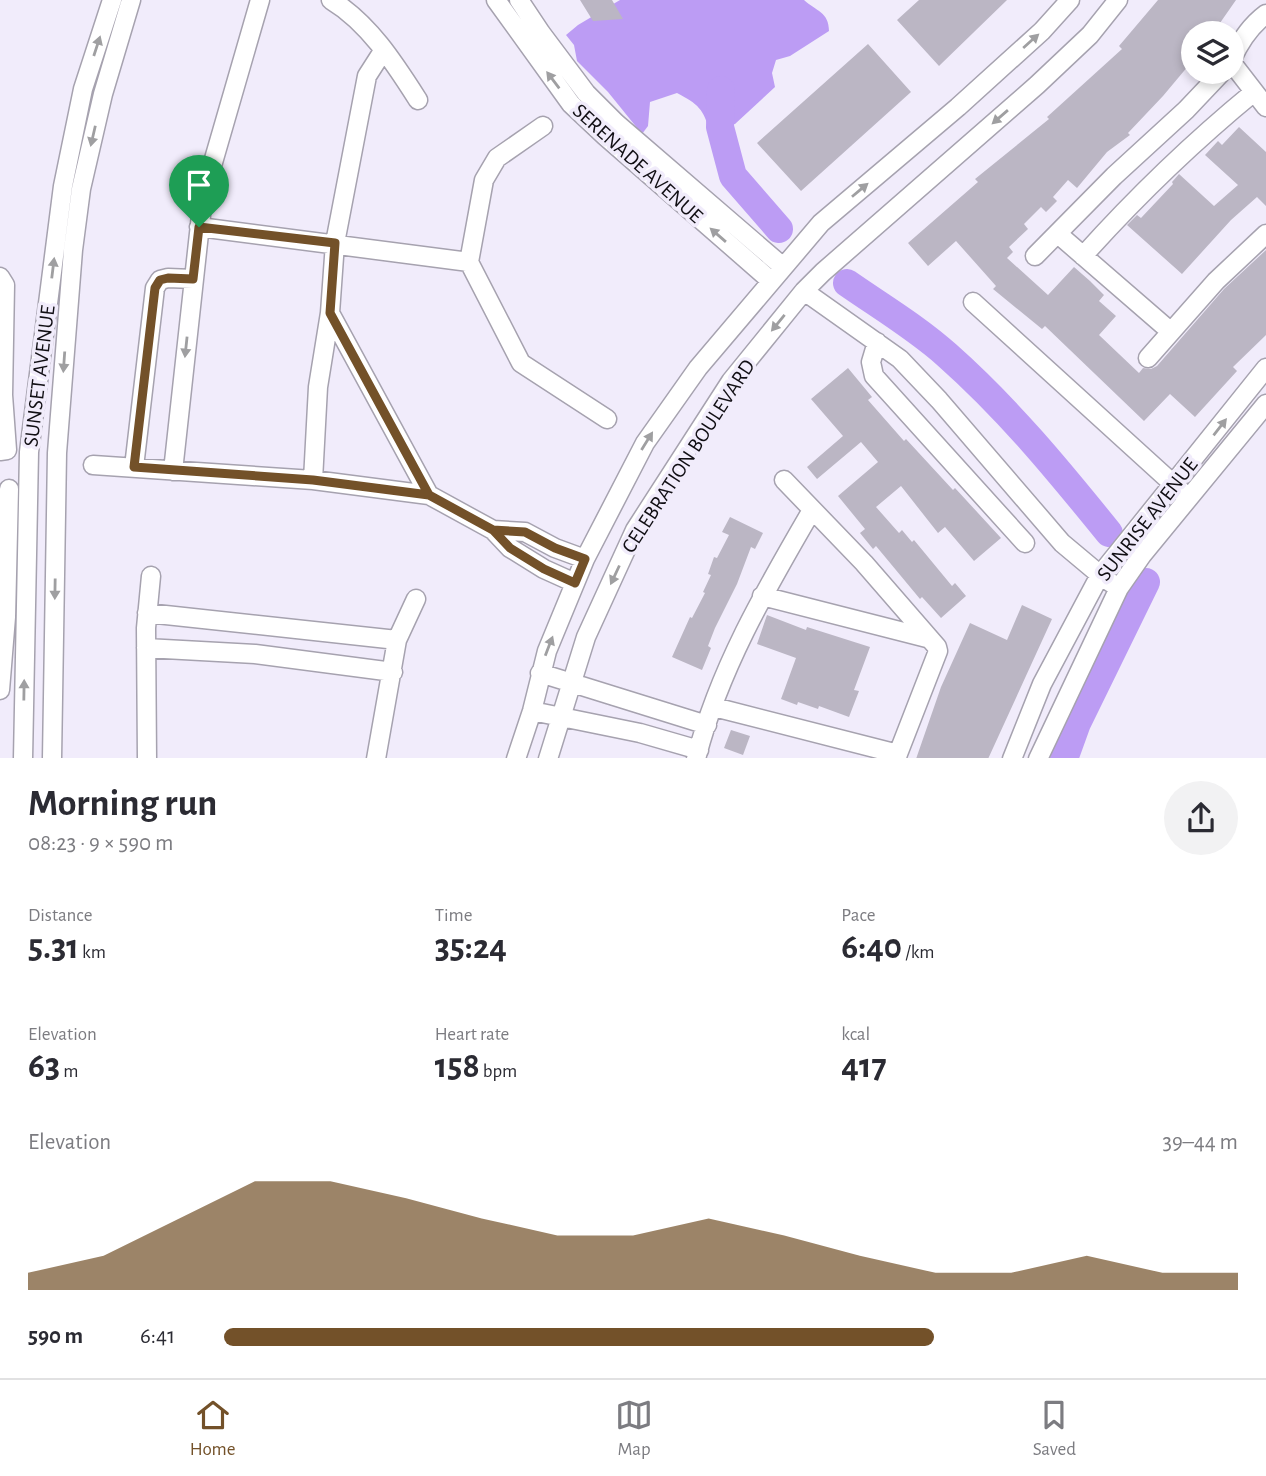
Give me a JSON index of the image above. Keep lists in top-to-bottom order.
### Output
{
  "streets": {
    "street": [
      "SERENADE AVENUE",
      "SUNSET AVENUE",
      "CELEBRATION BOULEVARD",
      "SUNRISE AVENUE"
    ]
  },
  "crossings": [
    ["SERENADE AVENUE", "CELEBRATION BOULEVARD"]
  ],
  "page": {
    "heading": ["Morning run", "08:23 · 9 × 590 m"],
    "stats": [
      ["Distance", "5.31 km"],
      ["Time", "35:24"],
      ["Pace", "6:40 /km"],
      ["Elevation", "63 m"],
      ["Heart rate", "158 bpm"],
      ["kcal", "417"]
    ],
    "chart": ["Elevation", "39–44 m"],
    "list": [
      {
        "name": "590 m",
        "note": "6:41"
      }
    ],
    "tabs": ["Home", "Map", "Saved"]
  }
}
